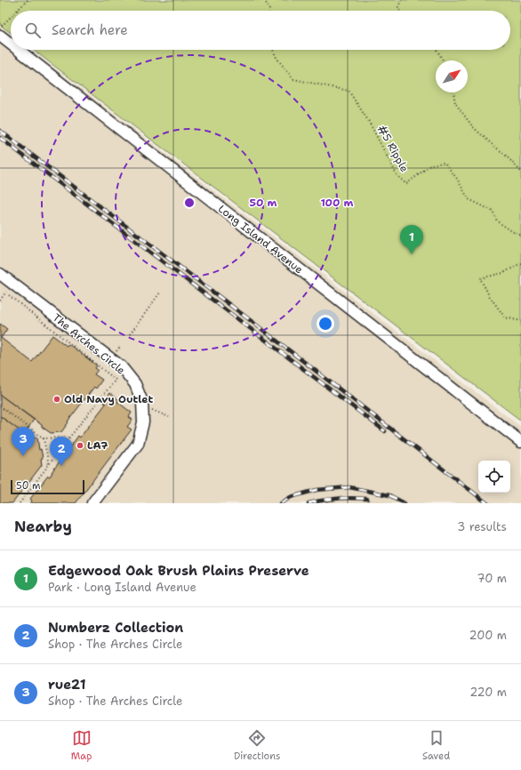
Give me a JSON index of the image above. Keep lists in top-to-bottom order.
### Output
{
  "streets": {
    "street": ["Long Island Avenue", "The Arches Circle"],
    "path": ["#5 Ripple"]
  },
  "places": ["Old Navy Outlet", "LA7"],
  "scale_bar": "50 m",
  "north": "top right",
  "page": {
    "search": "Search here",
    "pins": ["1", "3", "2"],
    "scale": "50 m",
    "heading": ["Nearby", "3 results"],
    "list": [
      {
        "mark": "1",
        "name": "Edgewood Oak Brush Plains Preserve",
        "note": "Park · Long Island Avenue",
        "value": "70 m"
      },
      {
        "mark": "2",
        "name": "Numberz Collection",
        "note": "Shop · The Arches Circle",
        "value": "200 m"
      },
      {
        "mark": "3",
        "name": "rue21",
        "note": "Shop · The Arches Circle",
        "value": "220 m"
      }
    ],
    "nav": ["Map", "Directions", "Saved"]
  },
  "rings": ["50 m", "100 m"]
}
